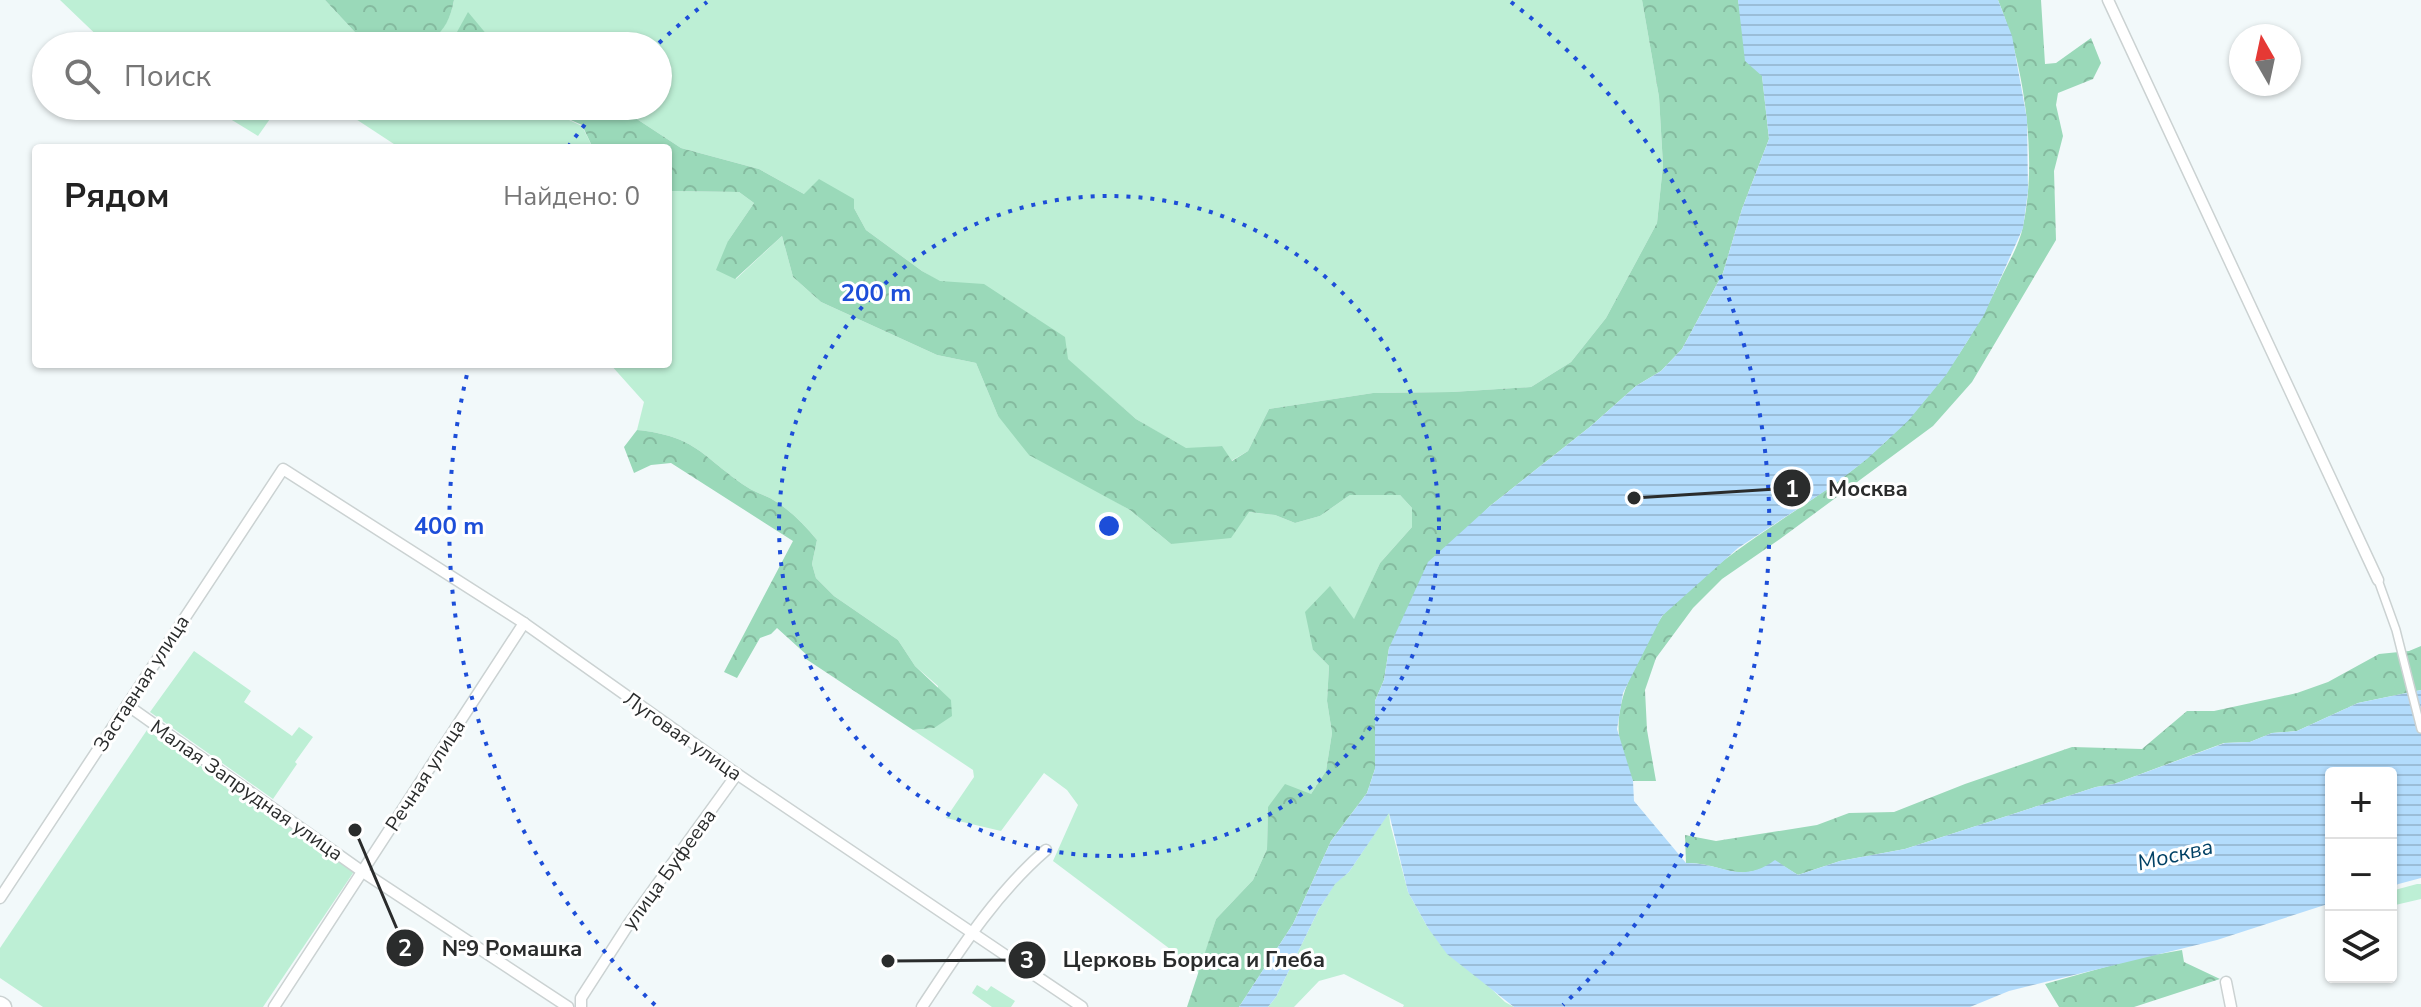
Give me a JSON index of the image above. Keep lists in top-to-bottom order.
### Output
{
  "streets": {
    "street": [
      "Заставная улица",
      "Луговая улица",
      "Речная улица",
      "Малая Запрудная улица",
      "улица Буфеева"
    ]
  },
  "crossings": [
    ["Заставная улица", "Луговая улица"],
    ["Заставная улица", "Малая Запрудная улица"],
    ["Луговая улица", "Речная улица"],
    ["Луговая улица", "улица Буфеева"],
    ["Речная улица", "Малая Запрудная улица"]
  ],
  "water": ["Москва"],
  "places": ["Москва", "№9 Ромашка", "Церковь Бориса и Глеба"],
  "north": "top",
  "page": {
    "search": "Поиск",
    "heading": ["Рядом", "Найдено: 0"],
    "map_buttons": ["+", "−"]
  },
  "rings": ["200 m", "400 m"]
}
